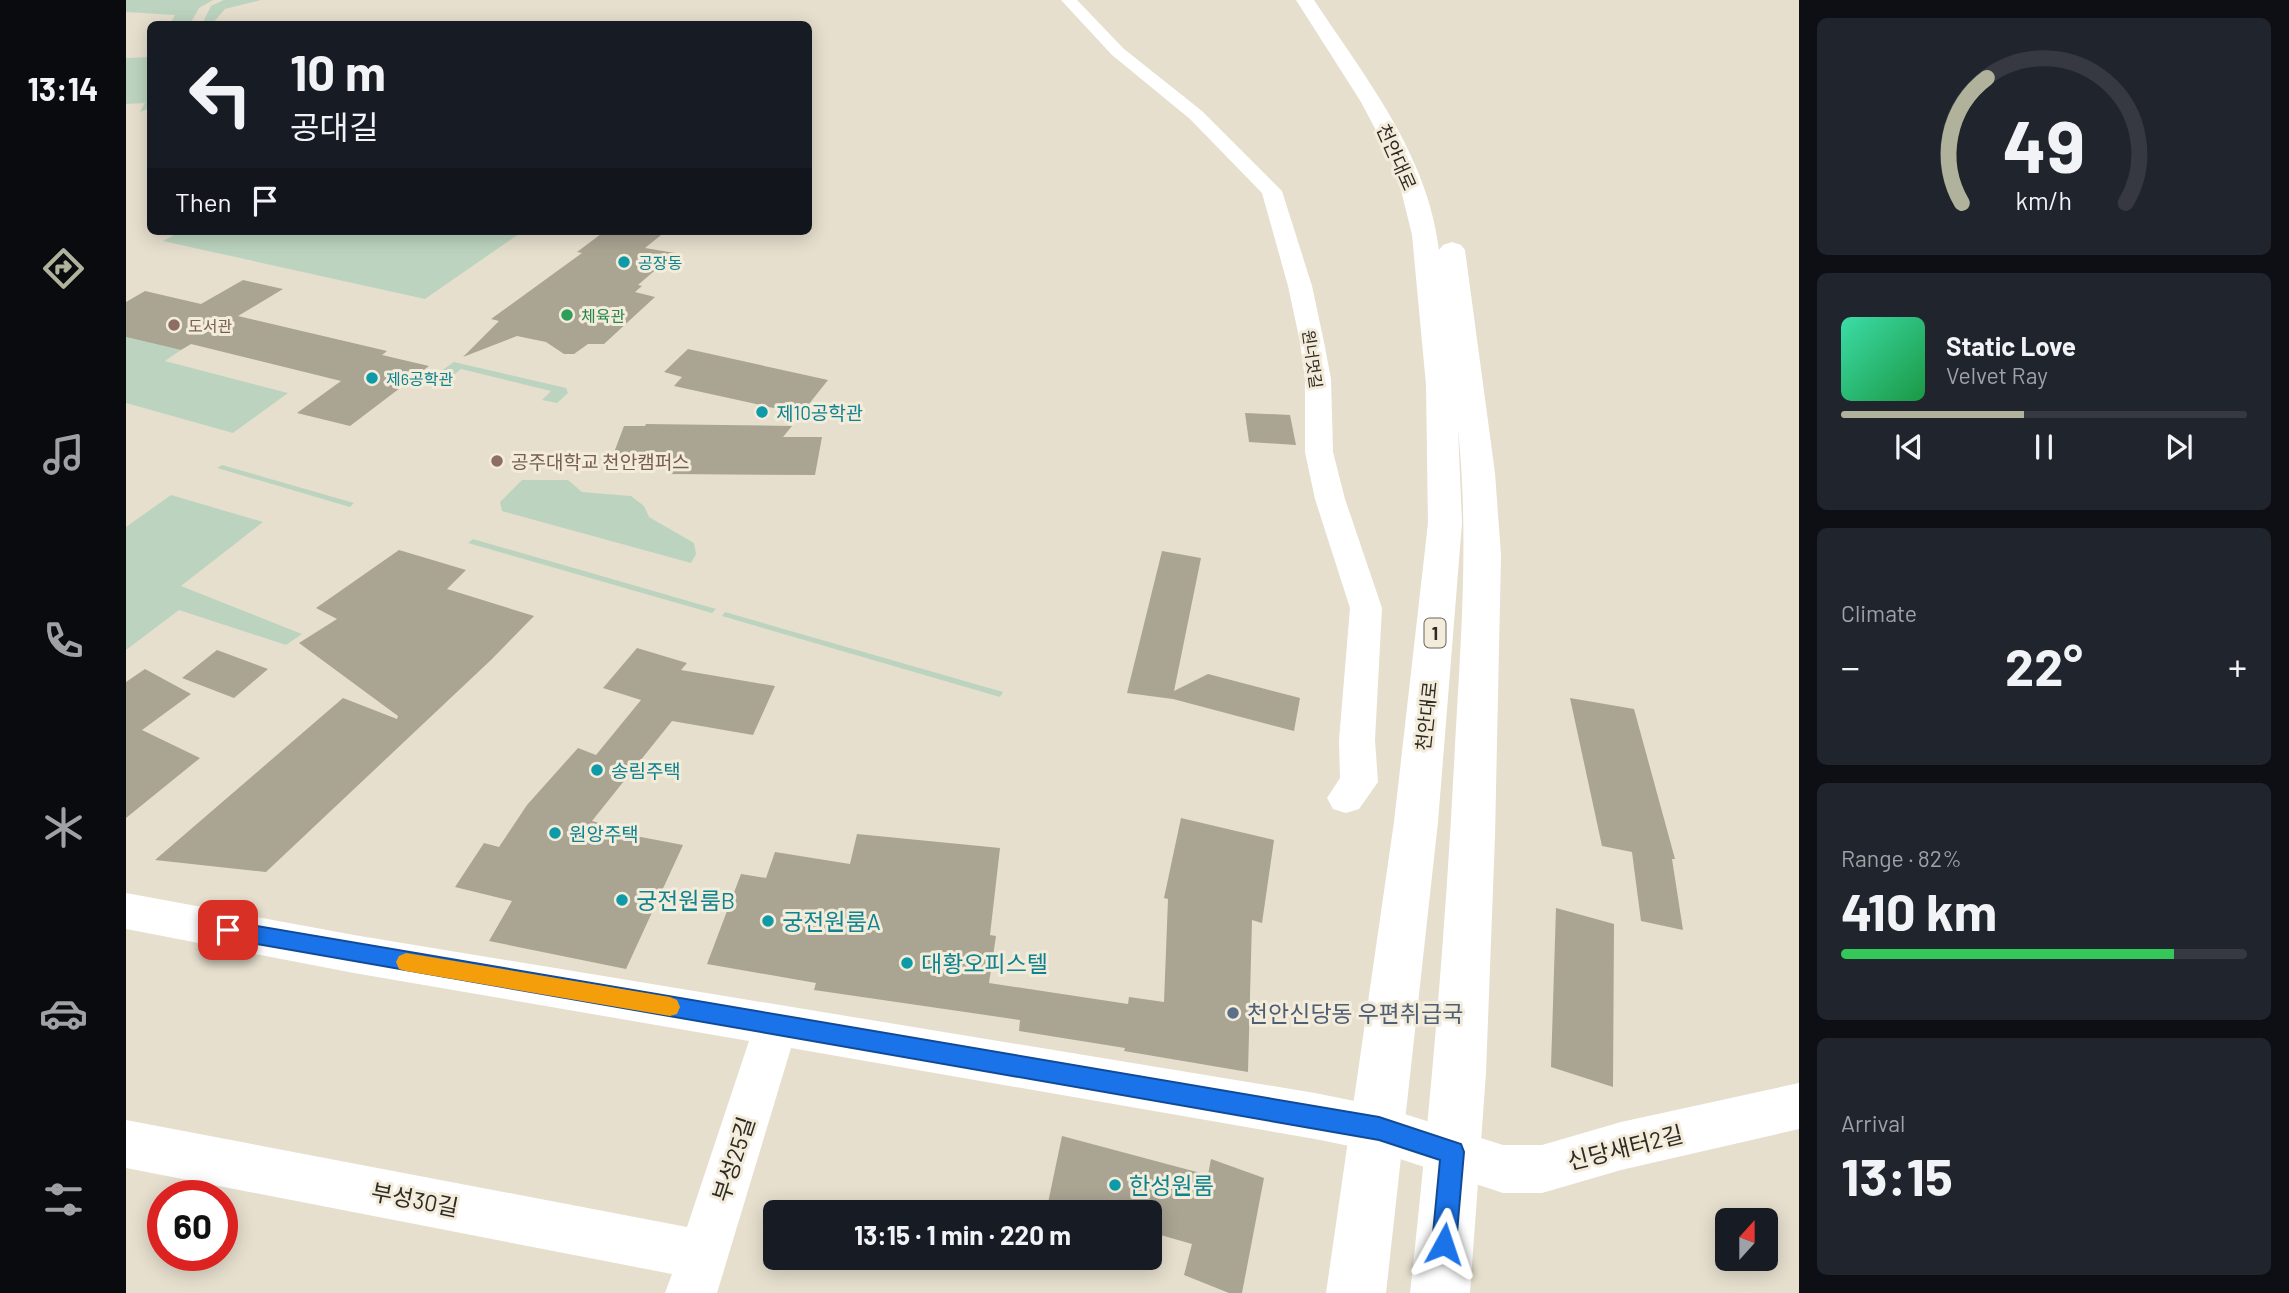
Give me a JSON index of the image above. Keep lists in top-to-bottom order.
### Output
{
  "streets": {
    "main road": ["천안대로", "1"],
    "street": [
      "원너멋길",
      "신당새터2길",
      "부성25길",
      "부성30길"
    ]
  },
  "crossings": [
    ["천안대로", "신당새터2길"],
    ["신당새터2길", "부성25길"],
    ["부성25길", "부성30길"]
  ],
  "places": [
    "공장동",
    "체육관",
    "도서관",
    "제6공학관",
    "제10공학관",
    "공주대학교 천안캠퍼스",
    "송림주택",
    "원앙주택",
    "궁전원룸B",
    "궁전원룸A",
    "대황오피스텔",
    "천안신당동 우편취급국",
    "한성원룸"
  ],
  "north": "top",
  "page": {
    "tabs": "13:14",
    "turn": ["10 m", "공대길"],
    "then": "Then",
    "song": ["Static Love", "Velvet Ray"],
    "tile": [
      "Climate",
      ["Range · 82%", "410 km"],
      ["Arrival", "13:15"]
    ],
    "heat": ["−", "22°", "+"],
    "limit": "60",
    "trip": "13:15 · 1 min · 220 m",
    "gauge": ["49", "km/h"]
  }
}
